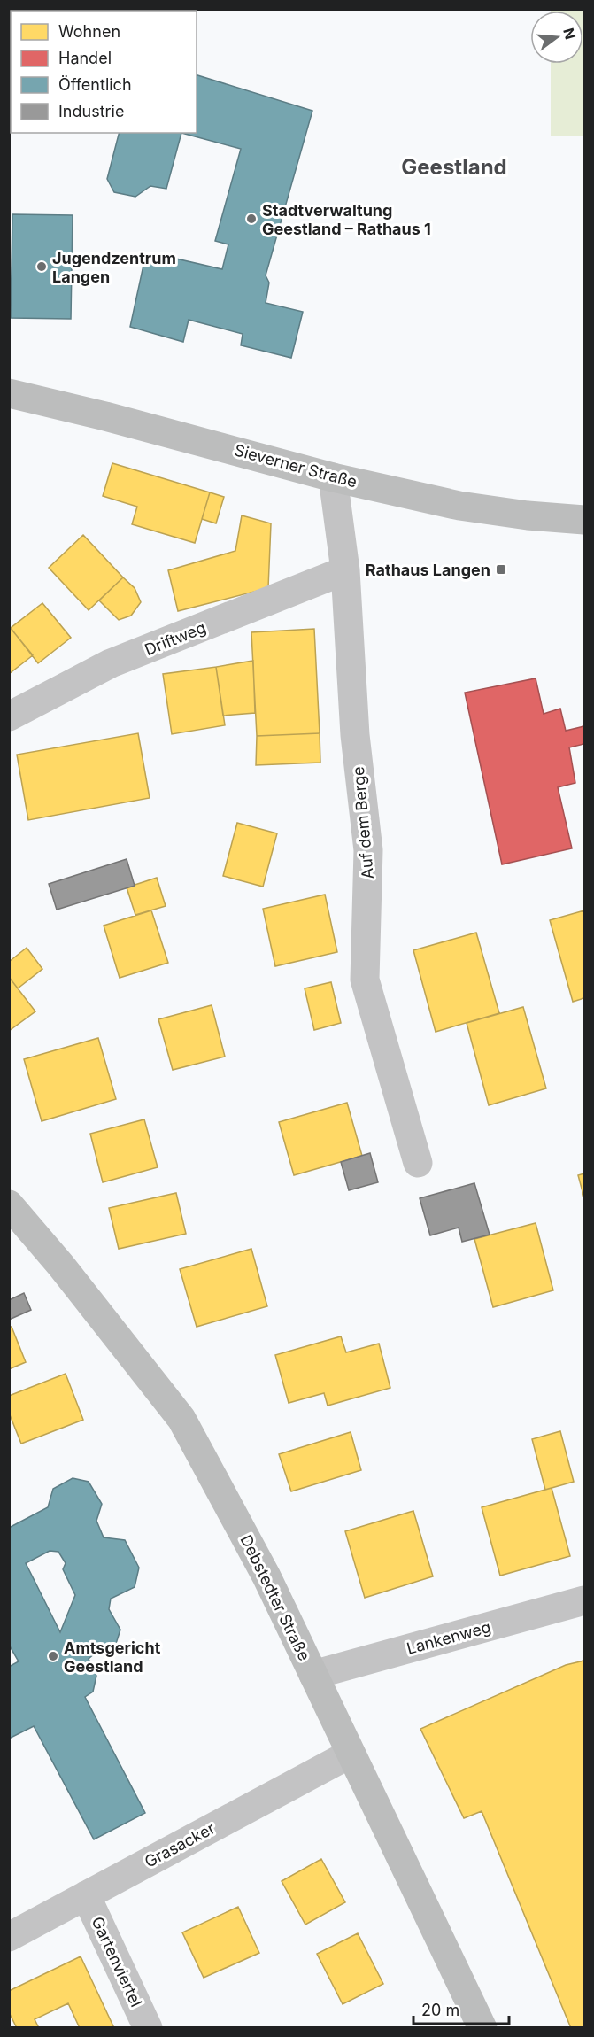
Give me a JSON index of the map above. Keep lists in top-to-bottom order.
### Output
{
  "streets": {
    "main road": ["Sieverner Straße", "Debstedter Straße"],
    "street": [
      "Driftweg",
      "Auf dem Berge",
      "Lankenweg",
      "Grasacker",
      "Gartenviertel"
    ]
  },
  "crossings": [
    ["Sieverner Straße", "Auf dem Berge"],
    ["Driftweg", "Auf dem Berge"],
    ["Debstedter Straße", "Lankenweg"],
    ["Debstedter Straße", "Grasacker"],
    ["Grasacker", "Gartenviertel"]
  ],
  "districts": ["Geestland"],
  "places": {
    "other": ["Stadtverwaltung Geestland – Rathaus 1", "Jugendzentrum Langen", "Amtsgericht Geestland"],
    "transit": ["Rathaus Langen"]
  },
  "legend": [
    "Wohnen",
    "Handel",
    "Öffentlich",
    "Industrie"
  ],
  "scale_bar": "20 m",
  "north": "right"
}
